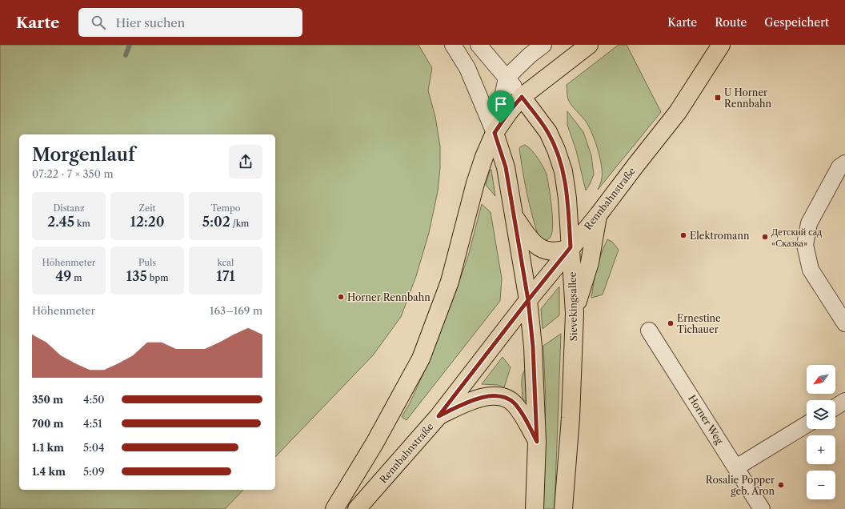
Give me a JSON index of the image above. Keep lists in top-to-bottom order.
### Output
{
  "streets": {
    "main road": ["Rennbahnstraße", "Sievekingsallee"],
    "street": ["Horner Weg"]
  },
  "crossings": [
    ["Rennbahnstraße", "Sievekingsallee"]
  ],
  "places": {
    "transit": ["U Horner Rennbahn"],
    "other": [
      "Elektromann",
      "Детский сад «Сказка»",
      "Horner Rennbahn",
      "Ernestine Tichauer",
      "Rosalie Popper geb. Aron"
    ]
  },
  "north": "bottom left",
  "page": {
    "header": "Karte",
    "search": "Hier suchen",
    "nav": ["Karte", "Route", "Gespeichert"],
    "heading": ["Morgenlauf", "07:22 · 7 × 350 m"],
    "stats": [
      ["Distanz", "2.45 km"],
      ["Zeit", "12:20"],
      ["Tempo", "5:02 /km"],
      ["Höhenmeter", "49 m"],
      ["Puls", "135 bpm"],
      ["kcal", "171"]
    ],
    "chart": ["Höhenmeter", "163–169 m"],
    "map_buttons": ["+", "−"],
    "list": [
      {
        "name": "350 m",
        "note": "4:50"
      },
      {
        "name": "700 m",
        "note": "4:51"
      },
      {
        "name": "1.1 km",
        "note": "5:04"
      },
      {
        "name": "1.4 km",
        "note": "5:09"
      }
    ]
  }
}
